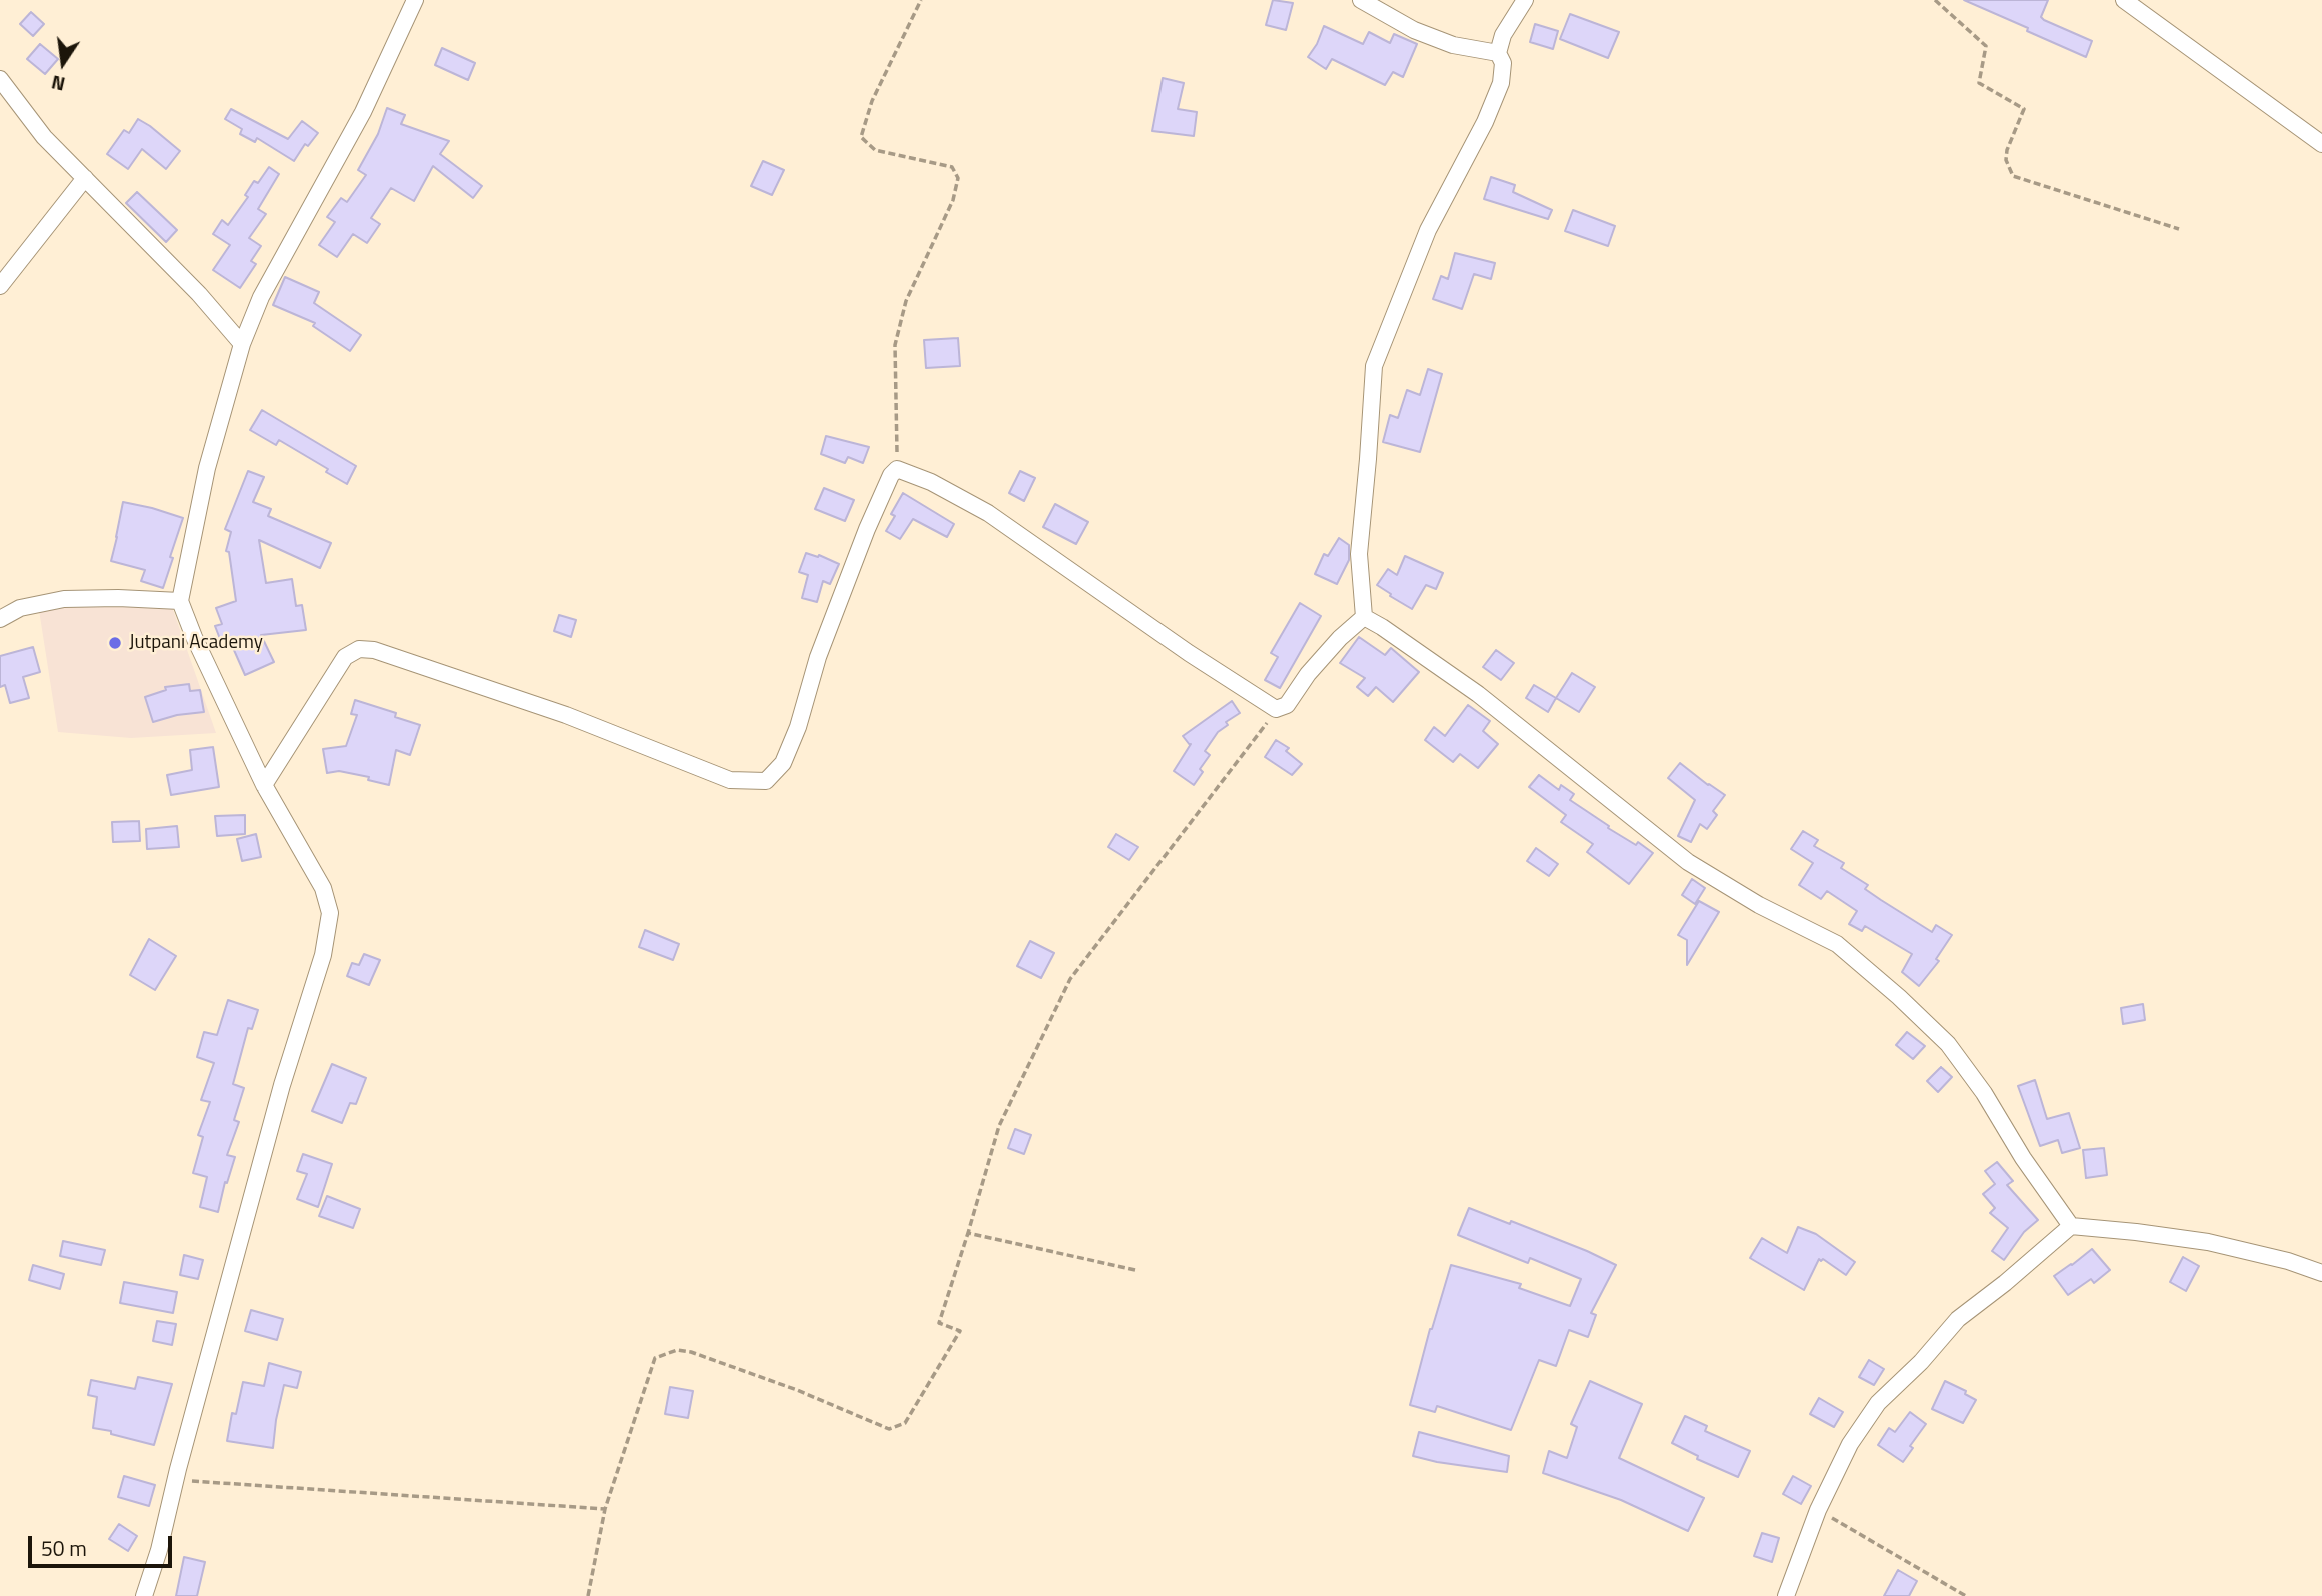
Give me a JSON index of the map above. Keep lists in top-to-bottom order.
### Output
{
  "places": ["Jutpani Academy"],
  "scale_bar": "50 m",
  "north": "bottom"
}
